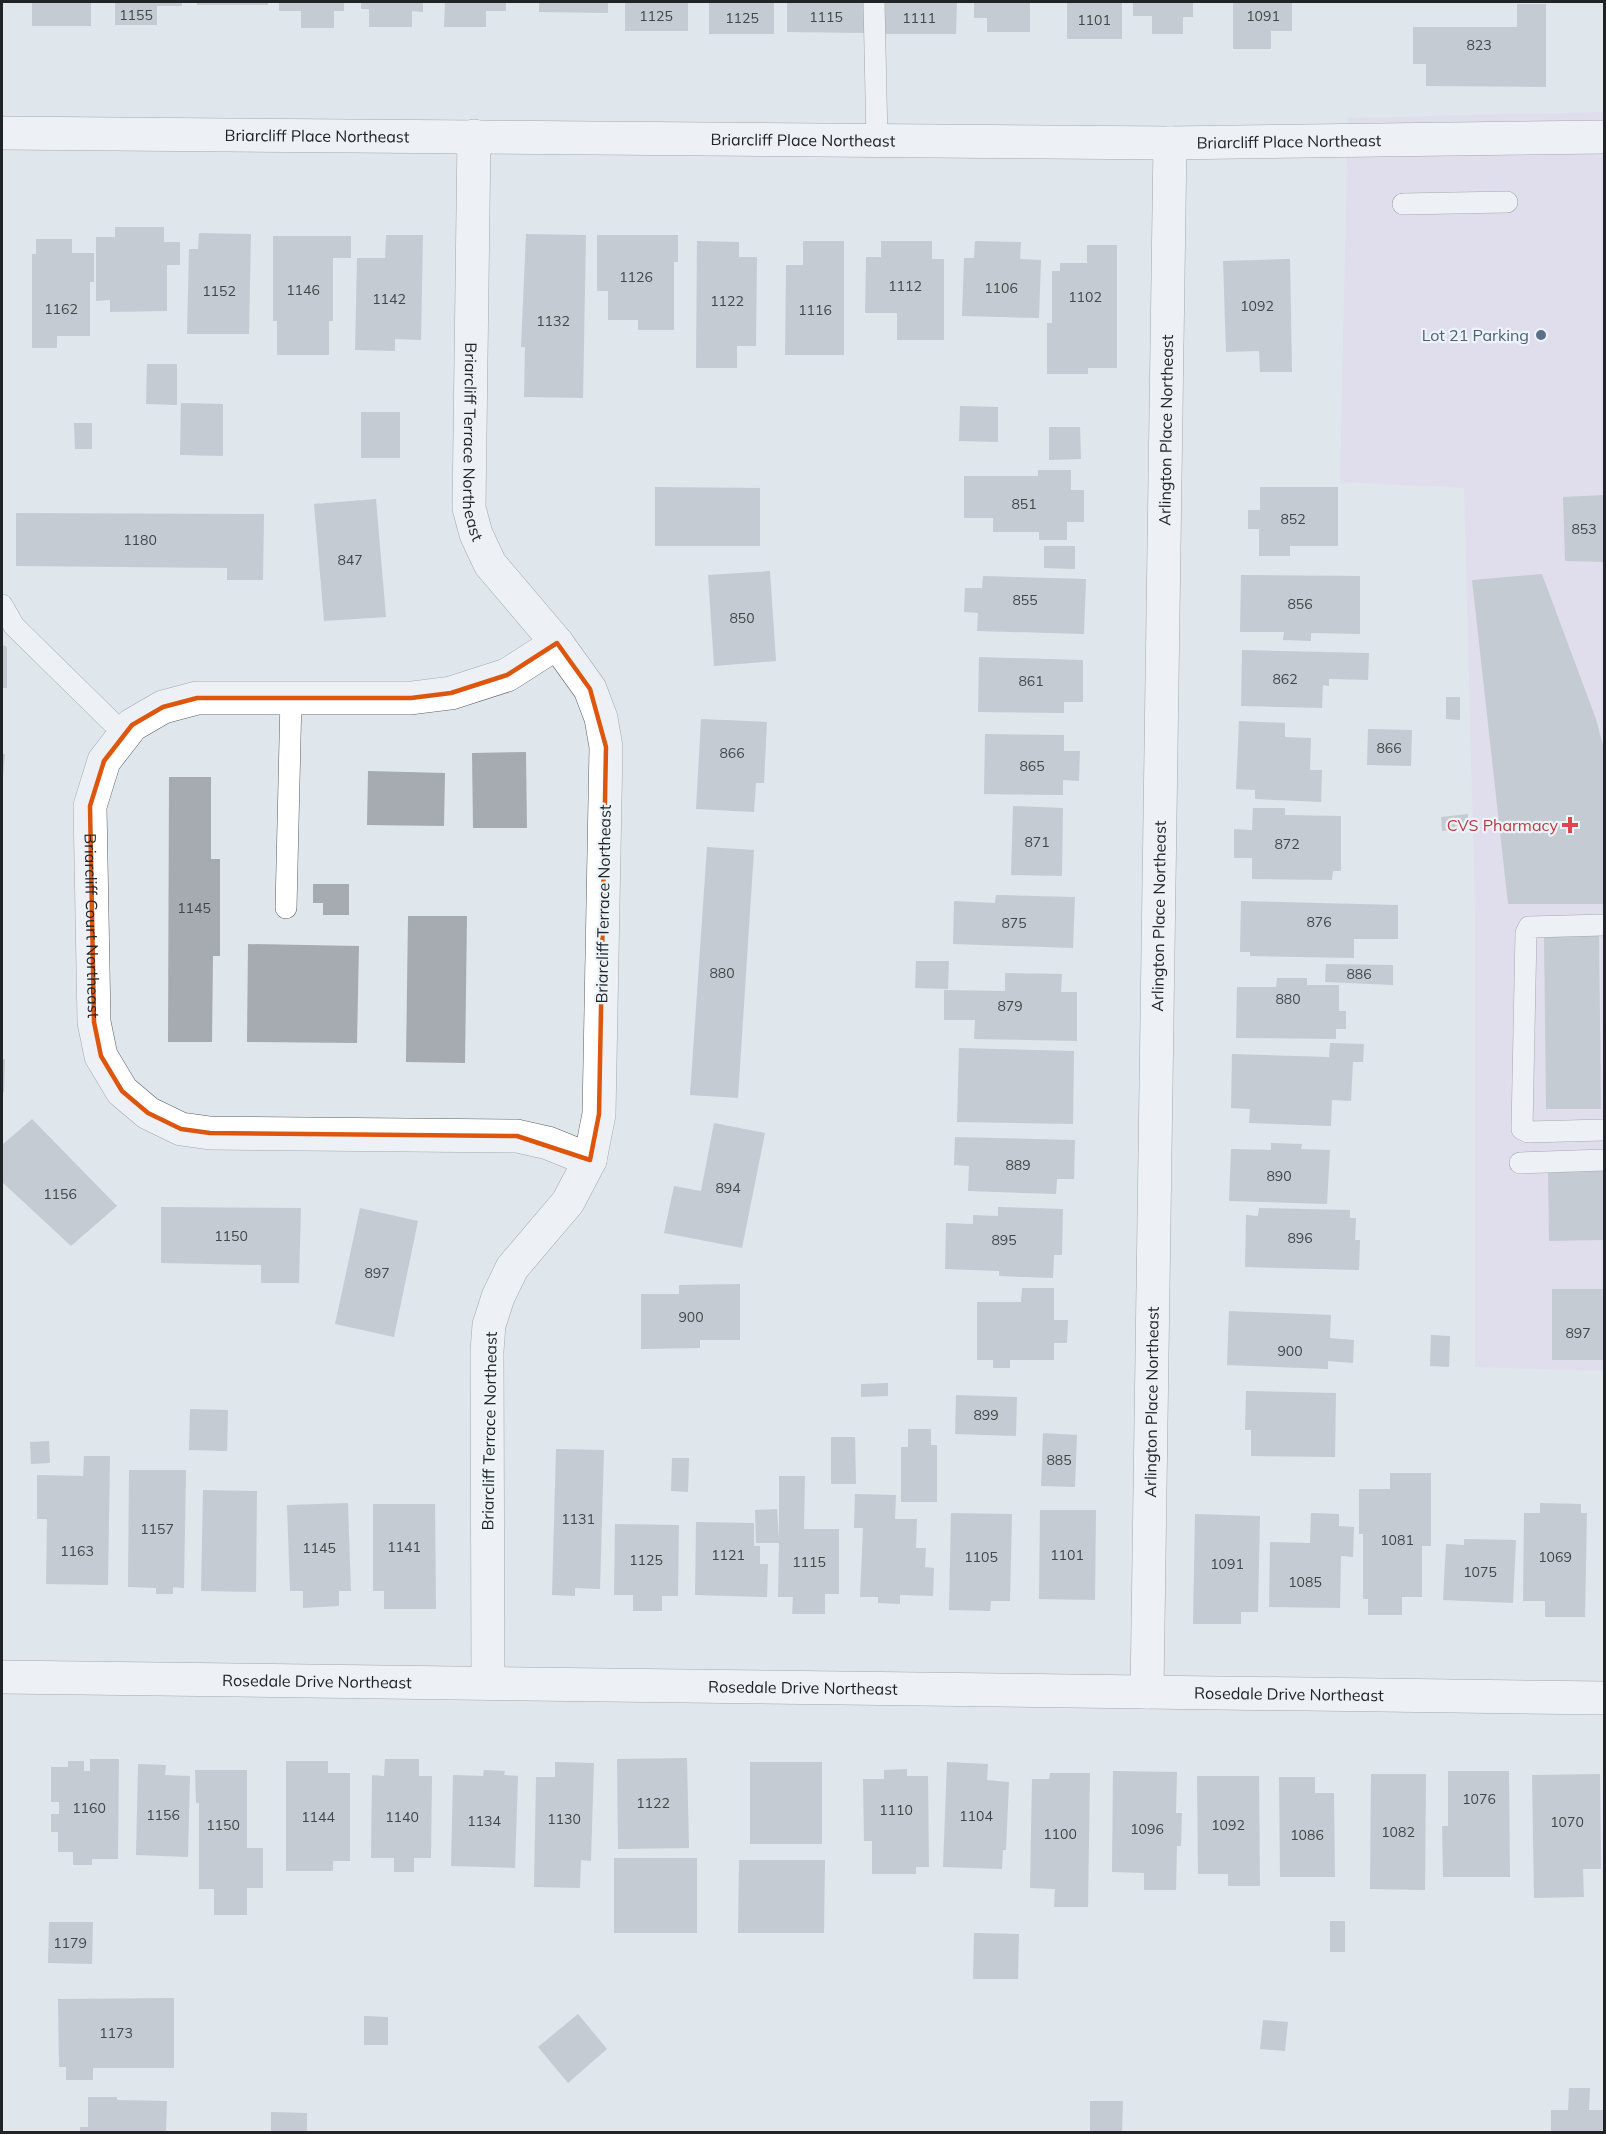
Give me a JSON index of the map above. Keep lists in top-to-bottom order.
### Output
{
  "streets": {
    "street": [
      "Briarcliff Place Northeast",
      "Arlington Place Northeast",
      "Briarcliff Terrace Northeast",
      "Briarcliff Court Northeast",
      "Rosedale Drive Northeast"
    ]
  },
  "crossings": [
    ["Briarcliff Place Northeast", "Arlington Place Northeast"],
    ["Briarcliff Place Northeast", "Briarcliff Terrace Northeast"],
    ["Arlington Place Northeast", "Rosedale Drive Northeast"],
    ["Briarcliff Terrace Northeast", "Briarcliff Court Northeast"],
    ["Briarcliff Terrace Northeast", "Rosedale Drive Northeast"]
  ],
  "places": {
    "other": ["Lot 21 Parking"],
    "health": ["CVS Pharmacy"]
  },
  "house_numbers": [
    "1155",
    "1125",
    "1091",
    "1115",
    "1125",
    "1111",
    "1101",
    "823",
    "1126",
    "1112",
    "1106",
    "1146",
    "1152",
    "1102",
    "1142",
    "1122",
    "1092",
    "1162",
    "1116",
    "1132",
    "851",
    "852",
    "853",
    "1180",
    "847",
    "855",
    "856",
    "850",
    "862",
    "861",
    "866",
    "866",
    "865",
    "871",
    "872",
    "1145",
    "876",
    "875",
    "880",
    "886",
    "880",
    "879",
    "889",
    "890",
    "894",
    "1156",
    "1150",
    "896",
    "895",
    "897",
    "900",
    "897",
    "900",
    "899",
    "885",
    "1131",
    "1157",
    "1081",
    "1141",
    "1145",
    "1163",
    "1121",
    "1101",
    "1105",
    "1069",
    "1125",
    "1115",
    "1091",
    "1075",
    "1085",
    "1076",
    "1122",
    "1160",
    "1110",
    "1156",
    "1104",
    "1144",
    "1140",
    "1130",
    "1134",
    "1070",
    "1150",
    "1092",
    "1096",
    "1082",
    "1100",
    "1086",
    "1179",
    "1173"
  ]
}
